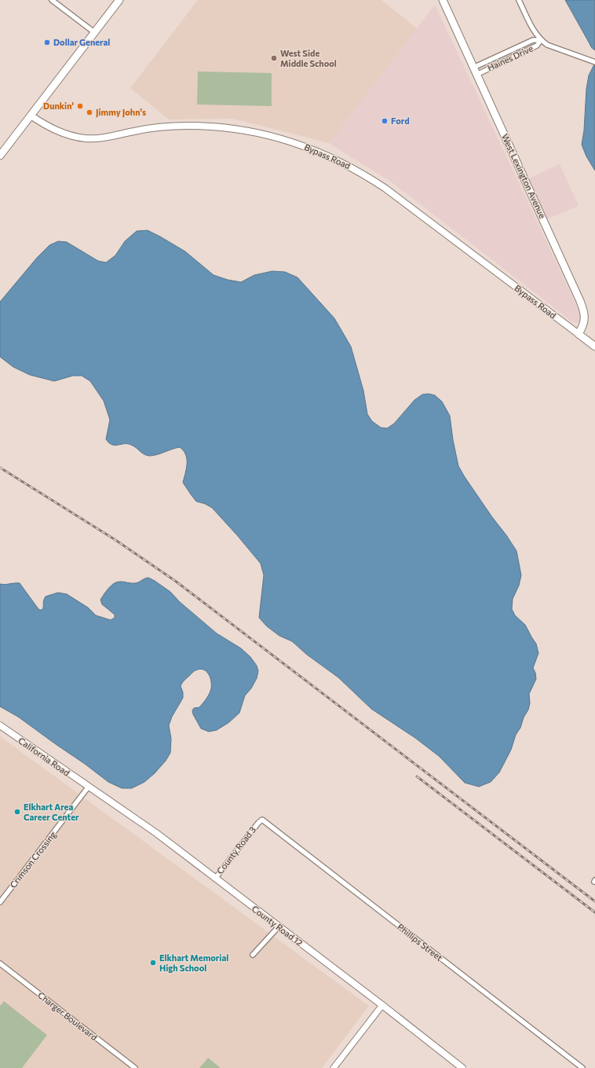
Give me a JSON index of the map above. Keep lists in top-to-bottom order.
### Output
{
  "streets": {
    "main road": [
      "Bypass Road",
      "West Lexington Avenue",
      "California Road",
      "County Road 12"
    ],
    "street": [
      "Haines Drive",
      "County Road 3",
      "Crimson Crossing",
      "Phillips Street",
      "Charger Boulevard"
    ]
  },
  "crossings": [
    ["Haines Drive", "West Lexington Avenue"],
    ["Bypass Road", "West Lexington Avenue"],
    ["California Road", "Crimson Crossing"],
    ["California Road", "County Road 12"],
    ["County Road 3", "County Road 12"],
    ["County Road 3", "Phillips Street"],
    ["Crimson Crossing", "County Road 12"]
  ],
  "places": [
    "Dollar General",
    "West Side Middle School",
    "Dunkin'",
    "Jimmy John's",
    "Ford",
    "Elkhart Area Career Center",
    "Elkhart Memorial High School"
  ]
}
